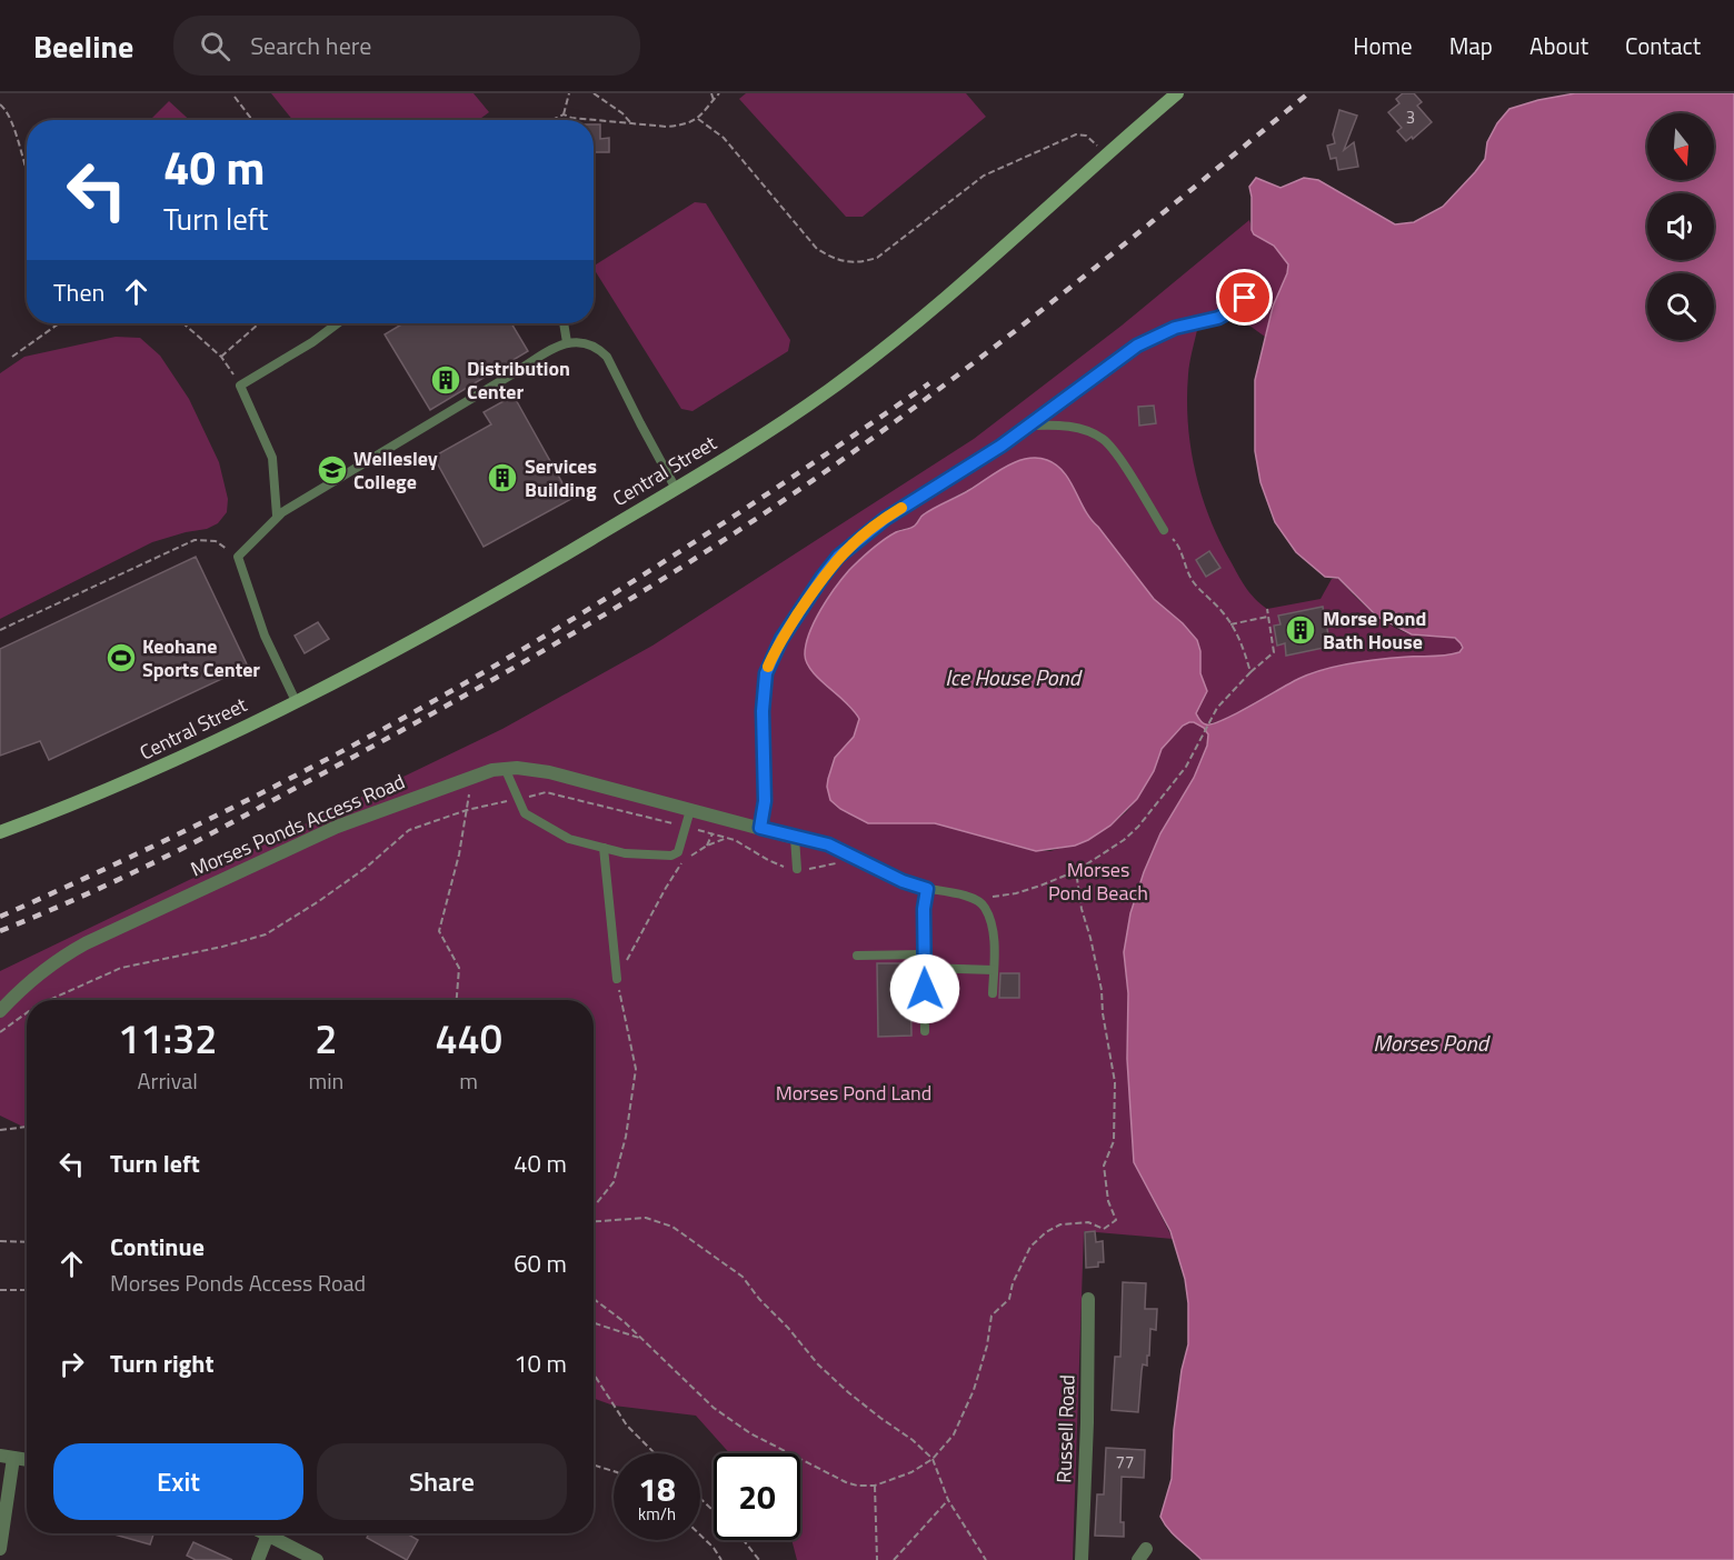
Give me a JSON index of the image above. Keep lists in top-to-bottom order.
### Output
{
  "streets": {
    "main road": ["Central Street"],
    "street": ["Morses Ponds Access Road", "Russell Road"]
  },
  "water": ["Ice House Pond", "Morses Pond"],
  "parks": ["Morses Pond Beach", "Morses Pond Land"],
  "places": {
    "building": ["Distribution Center", "Services Building", "Morse Pond Bath House"],
    "school or university": ["Wellesley College"],
    "sports": ["Keohane Sports Center"]
  },
  "house_numbers": ["3", "77"],
  "north": "bottom",
  "page": {
    "header": "Beeline",
    "search": "Search here",
    "nav": [
      "Home",
      "Map",
      "About",
      "Contact"
    ],
    "turn": ["40 m", "Turn left"],
    "then": "Then",
    "eta": [
      "11:32",
      "Arrival",
      "2",
      "min",
      "440",
      "m"
    ],
    "list": [
      {
        "name": "Turn left",
        "value": "40 m"
      },
      {
        "name": "Continue",
        "note": "Morses Ponds Access Road",
        "value": "60 m"
      },
      {
        "name": "Turn right",
        "value": "10 m"
      }
    ],
    "buttons": ["Exit", "Share"],
    "speed": "18 km/h",
    "limit": "20"
  }
}
